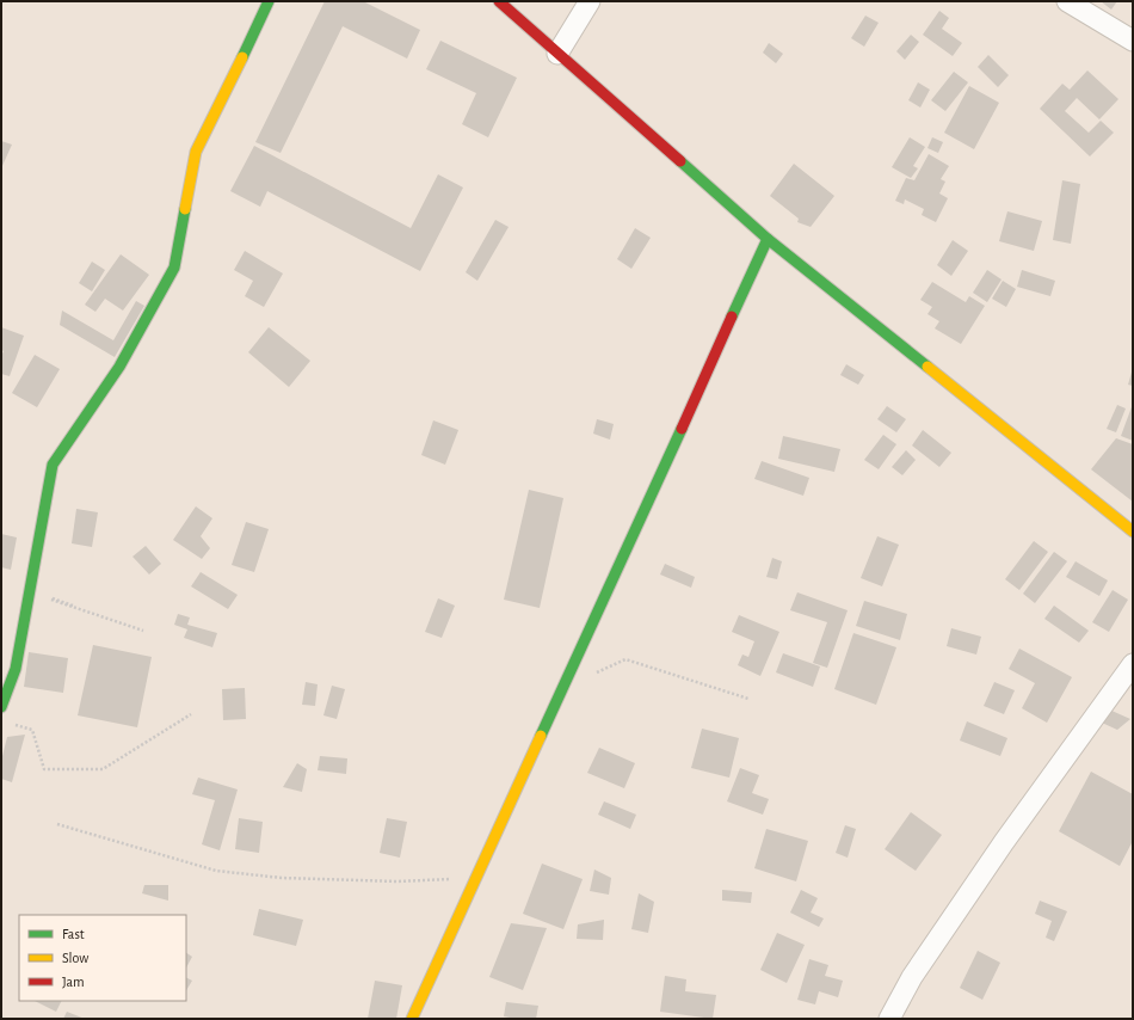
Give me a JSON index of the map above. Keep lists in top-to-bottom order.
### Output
{
  "legend": ["Fast", "Slow", "Jam"]
}
